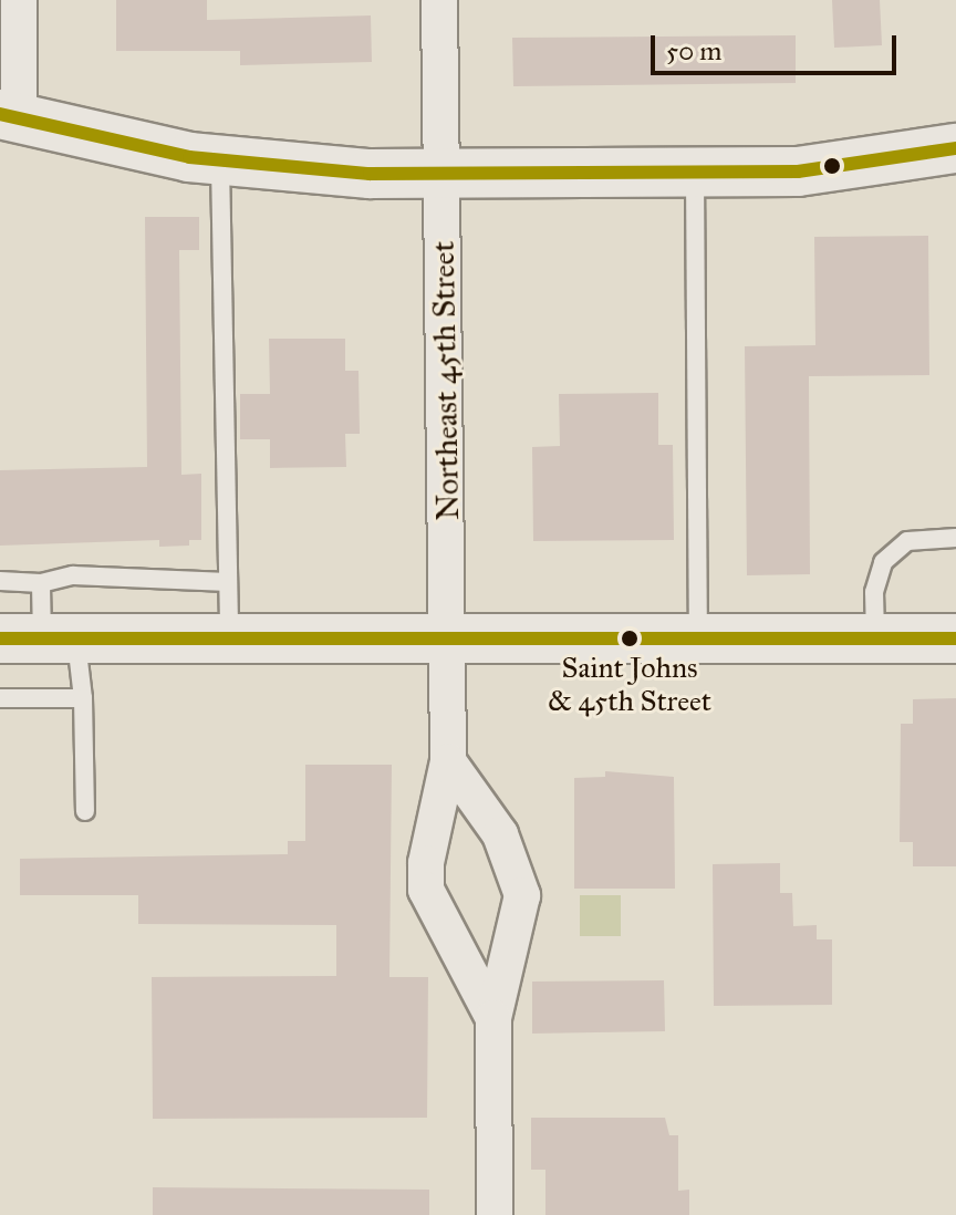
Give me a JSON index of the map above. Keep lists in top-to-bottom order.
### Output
{
  "streets": {
    "street": ["Northeast 45th Street"]
  },
  "places": ["Saint Johns & 45th Street"],
  "scale_bar": "50 m"
}
